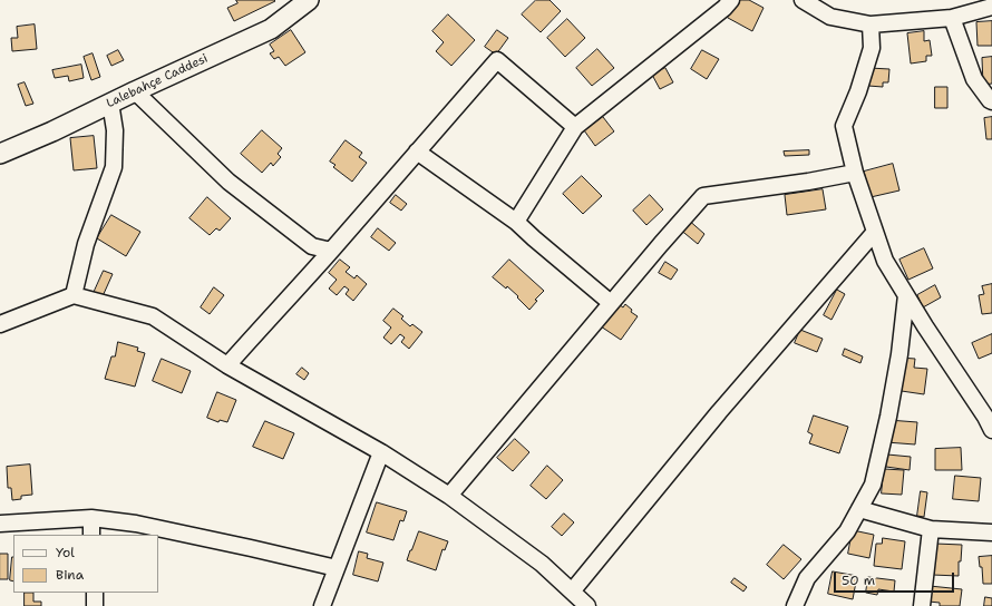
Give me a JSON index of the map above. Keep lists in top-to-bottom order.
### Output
{
  "streets": {
    "street": ["Lalebahçe Caddesi"]
  },
  "legend": ["Yol", "Bina"],
  "scale_bar": "50 m"
}
